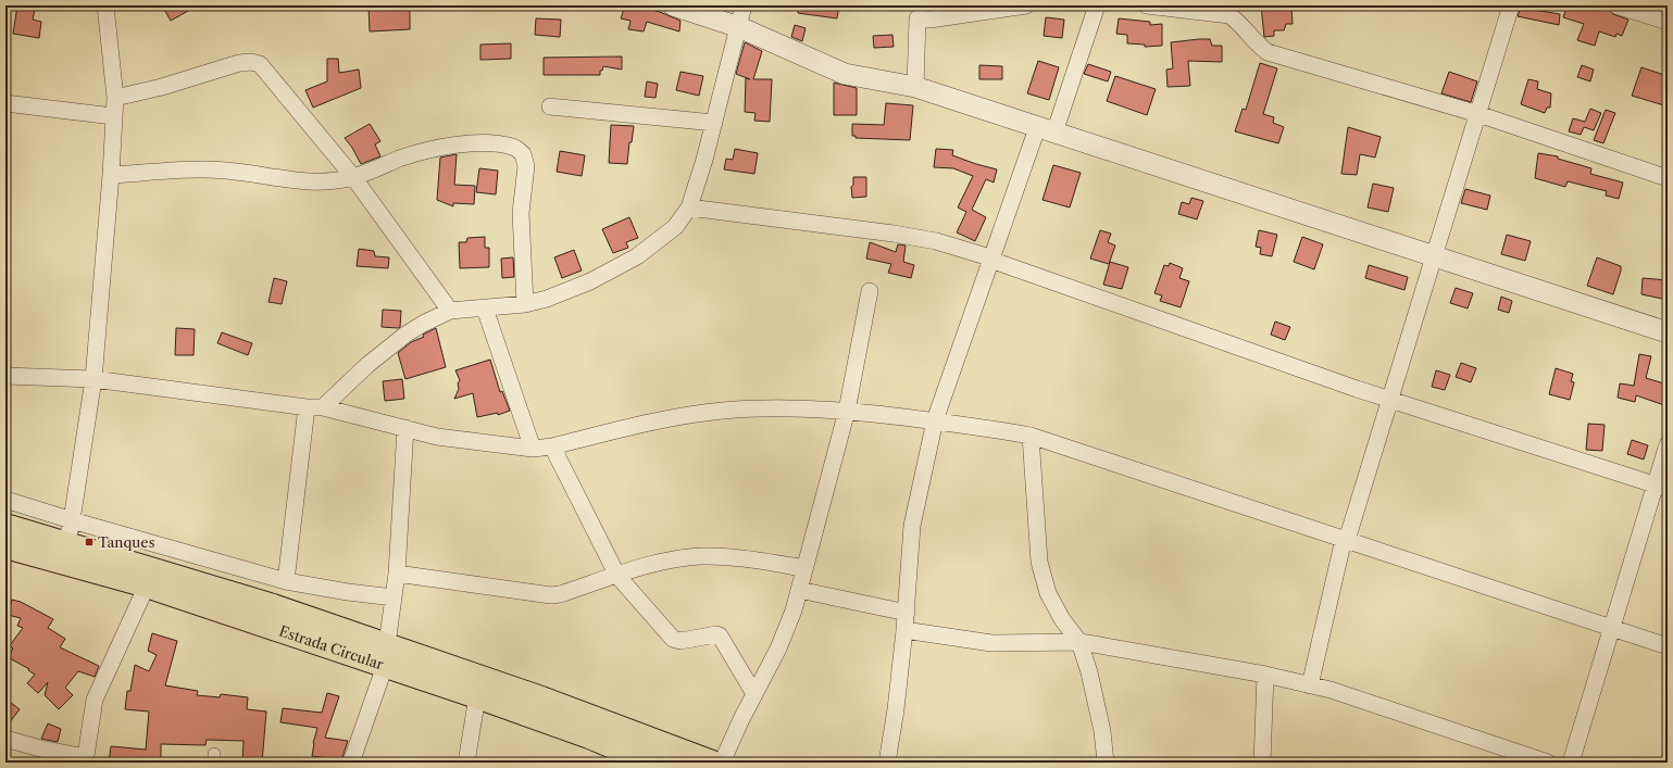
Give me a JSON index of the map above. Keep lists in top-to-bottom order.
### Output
{
  "streets": {
    "main road": ["Estrada Circular"]
  },
  "places": {
    "transit": ["Tanques"]
  }
}
